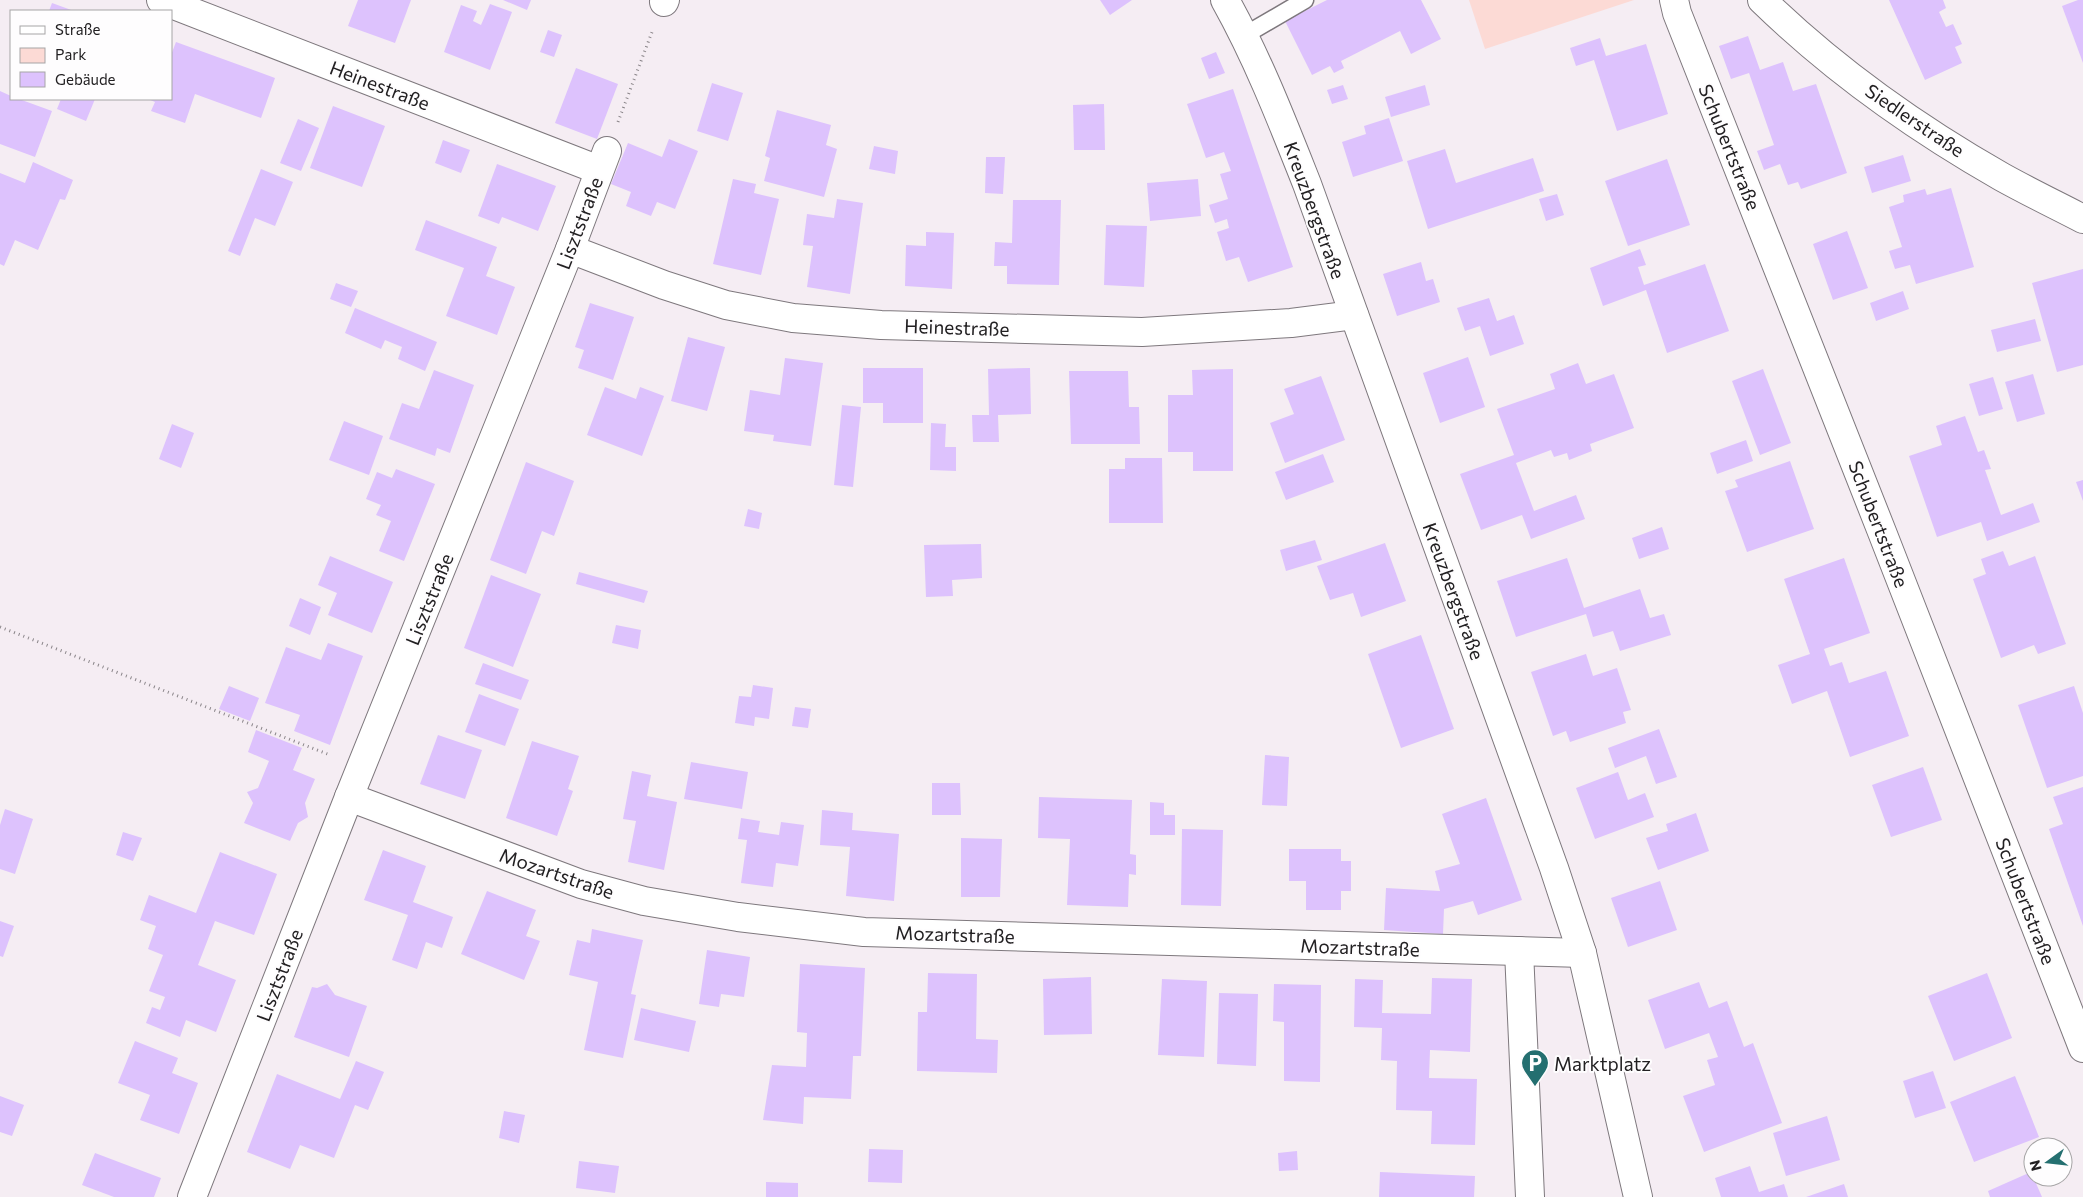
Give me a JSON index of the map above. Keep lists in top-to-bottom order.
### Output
{
  "streets": {
    "street": [
      "Heinestraße",
      "Siedlerstraße",
      "Schubertstraße",
      "Kreuzbergstraße",
      "Lisztstraße",
      "Mozartstraße"
    ]
  },
  "crossings": [
    ["Heinestraße", "Kreuzbergstraße"],
    ["Heinestraße", "Lisztstraße"],
    ["Kreuzbergstraße", "Mozartstraße"],
    ["Lisztstraße", "Mozartstraße"]
  ],
  "places": {
    "parking": ["Marktplatz"]
  },
  "legend": ["Straße", "Park", "Gebäude"],
  "north": "left"
}
